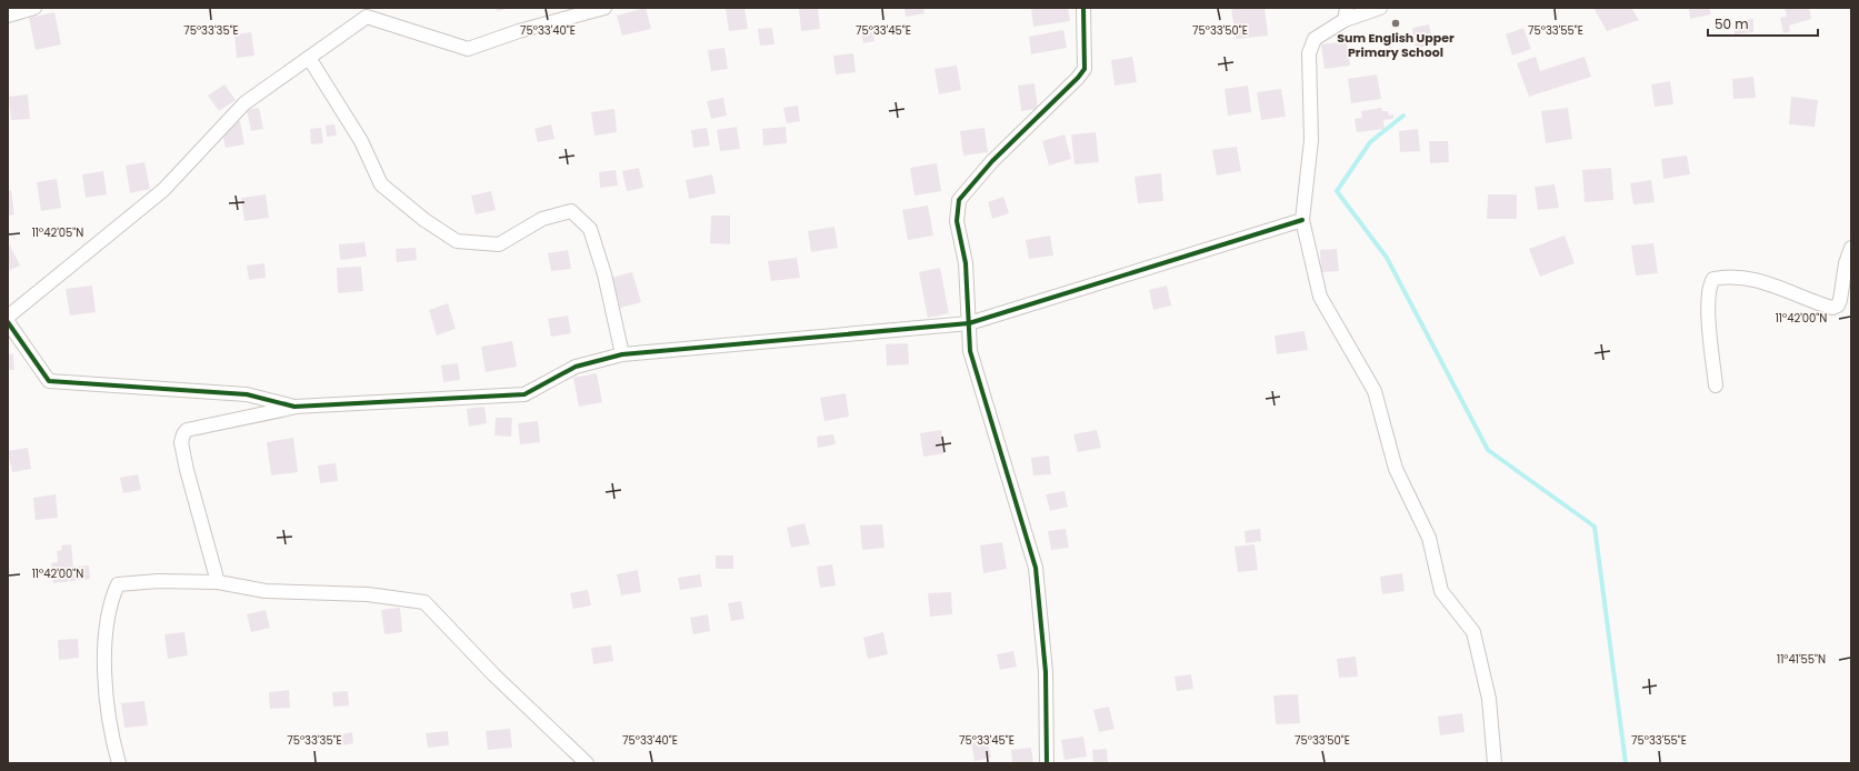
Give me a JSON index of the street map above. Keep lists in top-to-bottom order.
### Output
{
  "places": ["Sum English Upper Primary School"],
  "scale_bar": "50 m",
  "coordinates": [
    "75°33'35\"E",
    "75°33'40\"E",
    "75°33'45\"E",
    "75°33'50\"E",
    "75°33'55\"E",
    "11°42'05\"N",
    "11°42'00\"N",
    "11°41'55\"N"
  ]
}
